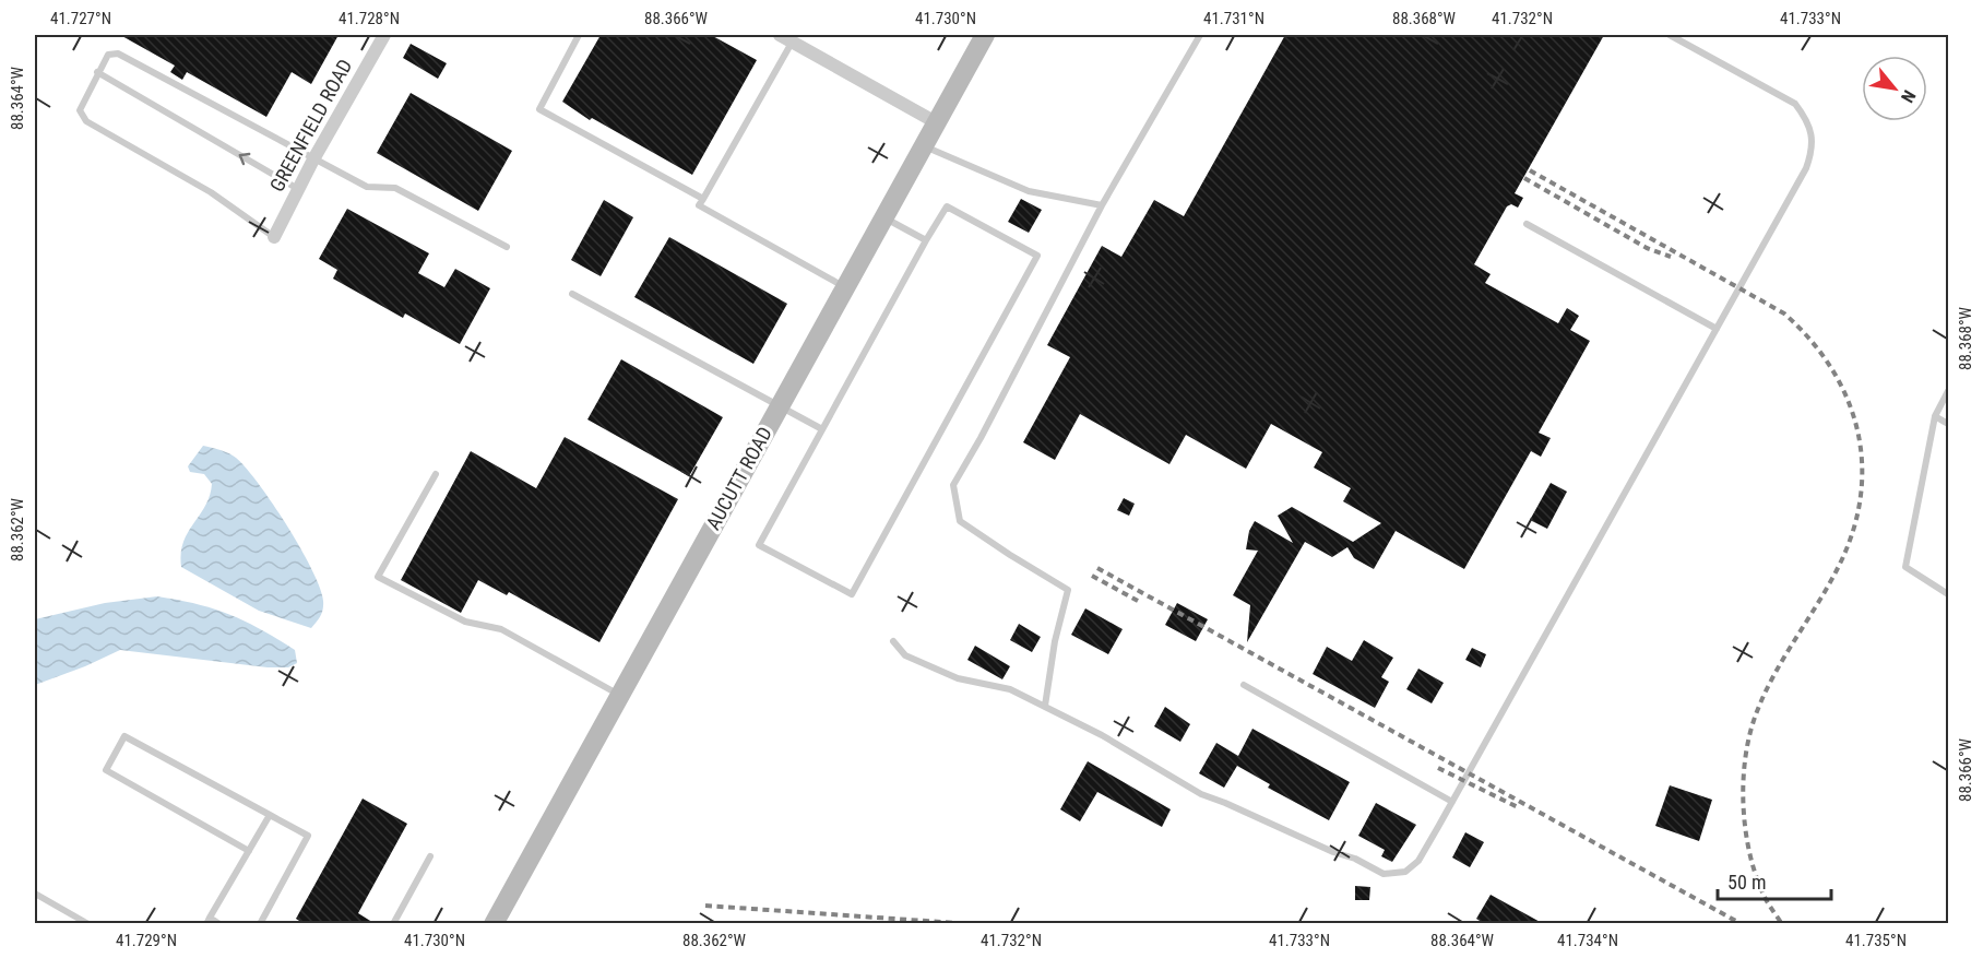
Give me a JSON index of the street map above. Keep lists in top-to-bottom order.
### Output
{
  "streets": {
    "street": ["GREENFIELD ROAD", "AUCUTT ROAD"]
  },
  "scale_bar": "50 m",
  "north": "bottom right",
  "coordinates": [
    "41.727°N",
    "41.728°N",
    "88.366°W",
    "41.730°N",
    "41.731°N",
    "88.368°W",
    "41.732°N",
    "41.733°N",
    "88.364°W",
    "88.362°W",
    "41.729°N",
    "41.734°N",
    "41.735°N"
  ]
}
